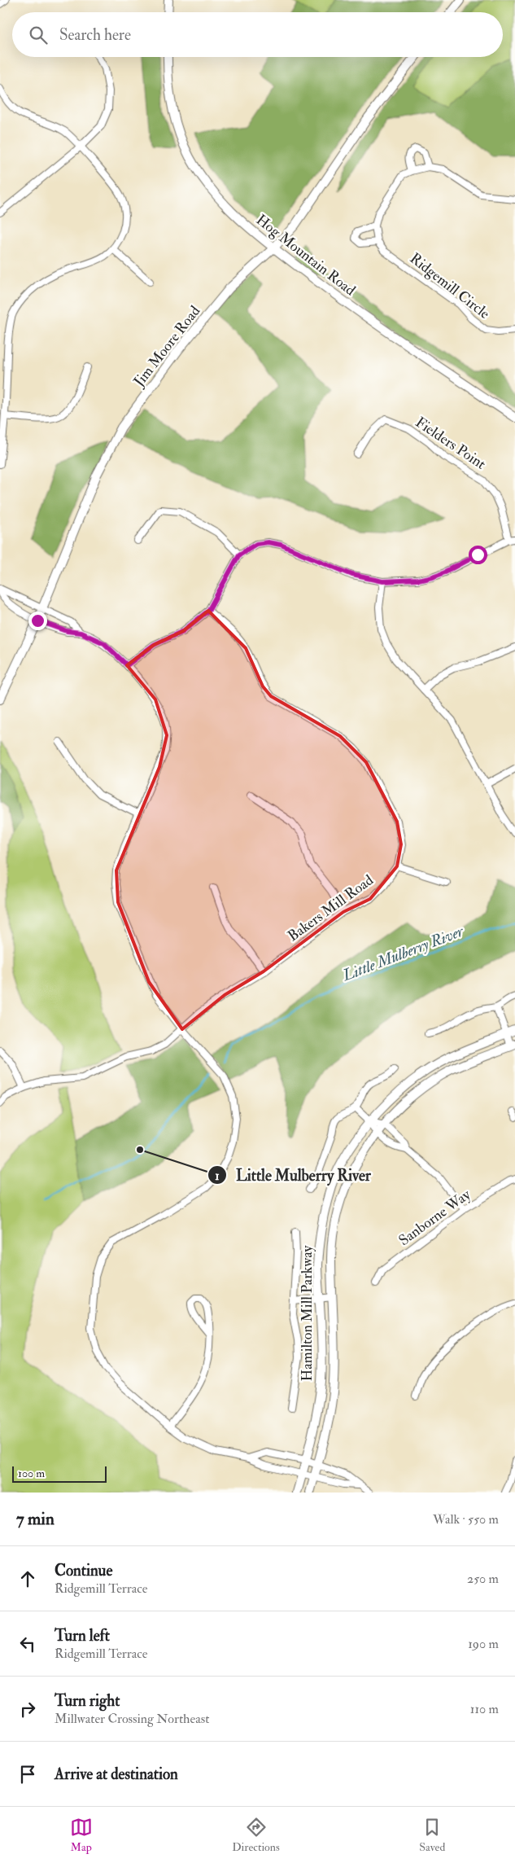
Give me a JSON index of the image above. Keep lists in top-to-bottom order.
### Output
{
  "streets": {
    "street": [
      "Hog Mountain Road",
      "Ridgemill Circle",
      "Jim Moore Road",
      "Fielders Point",
      "Bakers Mill Road",
      "Sanborne Way",
      "Hamilton Mill Parkway"
    ]
  },
  "crossings": [
    ["Hog Mountain Road", "Jim Moore Road"]
  ],
  "water": ["Little Mulberry River"],
  "places": ["Little Mulberry River"],
  "scale_bar": "100 m",
  "page": {
    "search": "Search here",
    "scale": "100 m",
    "heading": ["7 min", "Walk · 550 m"],
    "list": [
      ["Continue", "Ridgemill Terrace", "250 m"],
      ["Turn left", "Ridgemill Terrace", "190 m"],
      ["Turn right", "Millwater Crossing Northeast", "110 m"],
      "Arrive at destination"
    ],
    "nav": ["Map", "Directions", "Saved"]
  }
}
